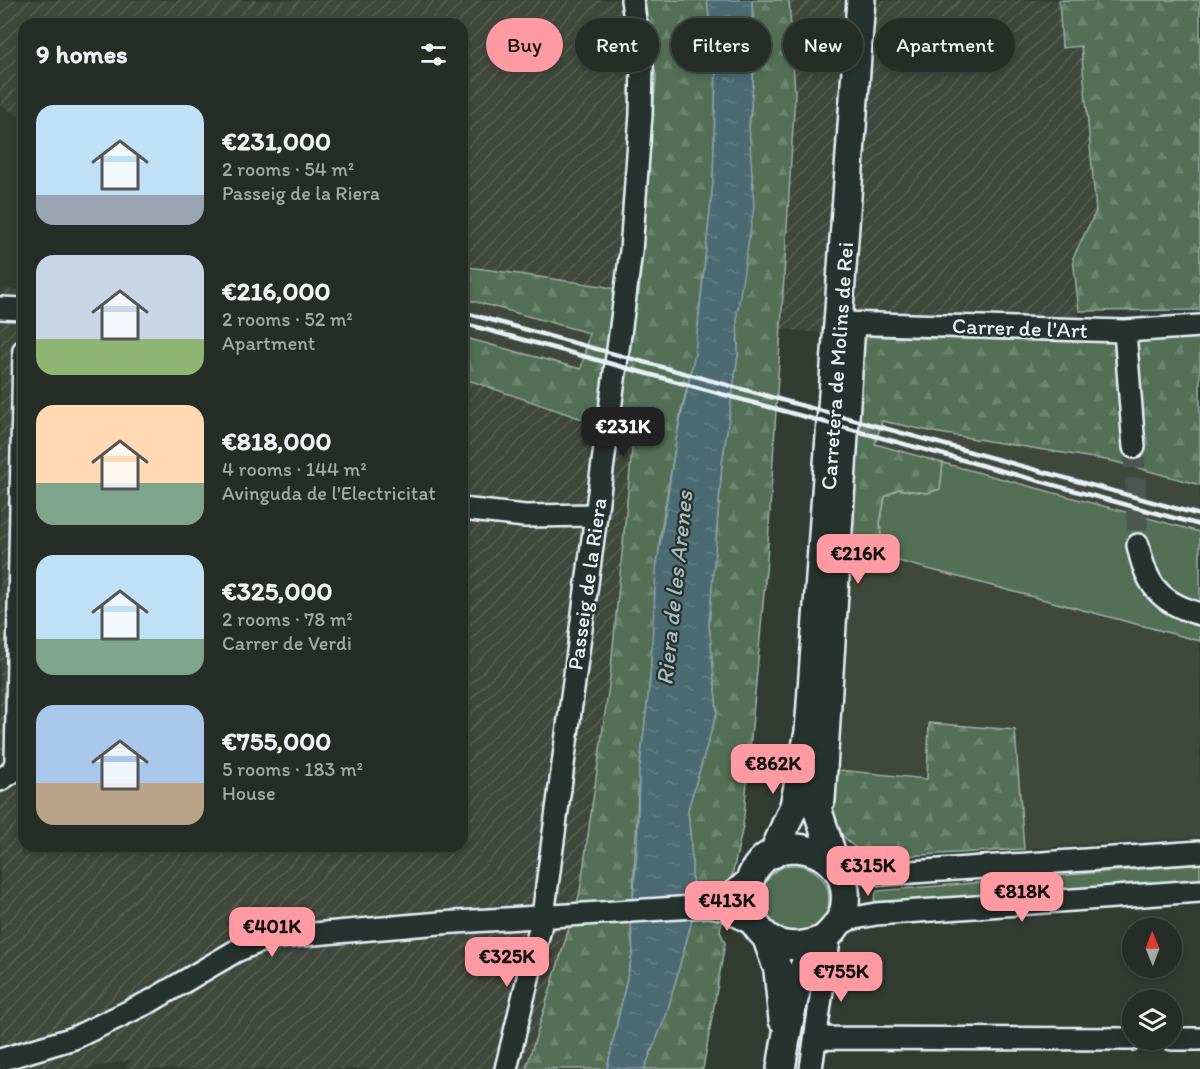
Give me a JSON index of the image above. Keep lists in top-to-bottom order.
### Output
{
  "streets": {
    "main road": ["Carretera de Molins de Rei"],
    "street": ["Carrer de l'Art", "Passeig de la Riera"]
  },
  "crossings": [
    ["Carrer de l'Art", "Carretera de Molins de Rei"]
  ],
  "water": ["Riera de les Arenes"],
  "north": "top",
  "page": {
    "chip": [
      "Buy",
      "Rent",
      "Filters",
      "New",
      "Apartment"
    ],
    "heading": "9 homes",
    "list": [
      {
        "name": "€231,000",
        "note": "2 rooms · 54 m² · Passeig de la Riera"
      },
      {
        "name": "€216,000",
        "note": "2 rooms · 52 m² · Apartment"
      },
      {
        "name": "€818,000",
        "note": "4 rooms · 144 m² · Avinguda de l'Electricitat"
      },
      {
        "name": "€325,000",
        "note": "2 rooms · 78 m² · Carrer de Verdi"
      },
      {
        "name": "€755,000",
        "note": "5 rooms · 183 m² · House"
      }
    ],
    "price": [
      "€231K",
      "€216K",
      "€862K",
      "€315K",
      "€818K",
      "€413K",
      "€401K",
      "€325K",
      "€755K"
    ]
  }
}
